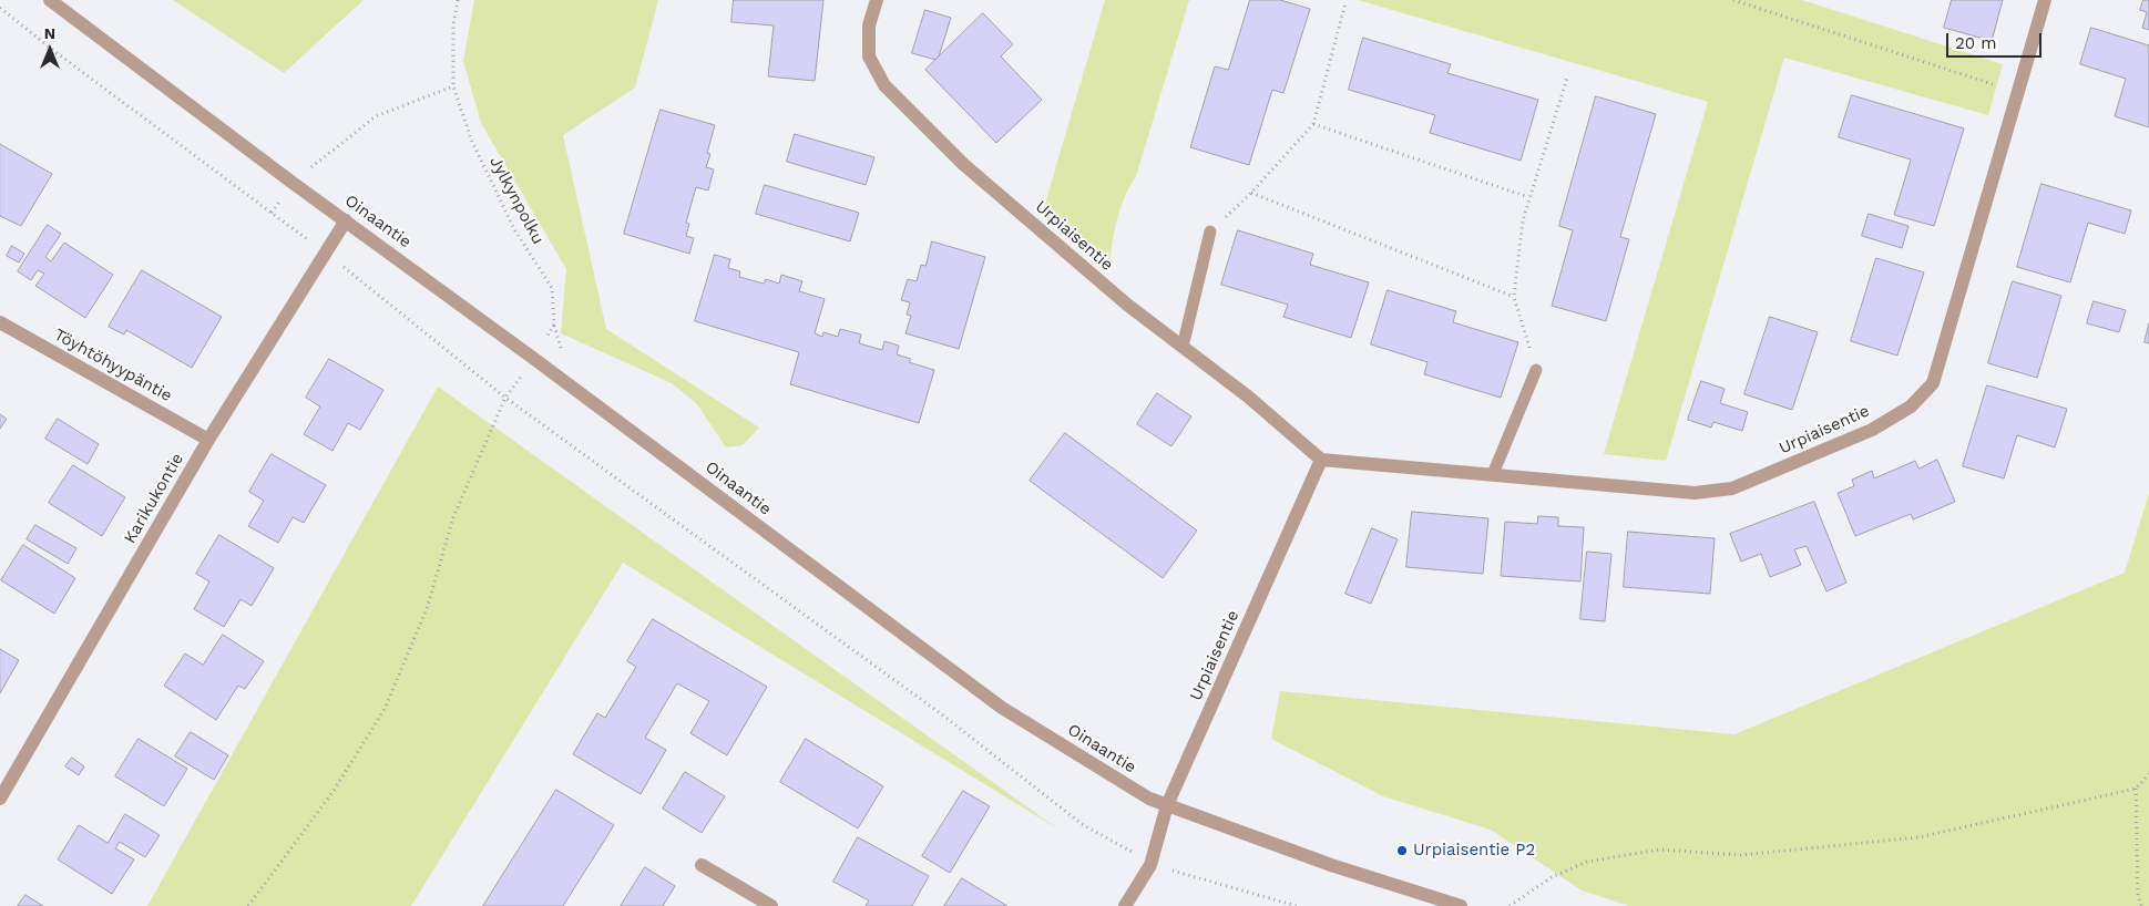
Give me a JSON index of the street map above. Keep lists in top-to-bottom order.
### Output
{
  "streets": {
    "street": [
      "Oinaantie",
      "Urpiaisentie",
      "Töyhtöhyypäntie",
      "Karikukontie"
    ],
    "path": ["Jylkynpolku"]
  },
  "crossings": [
    ["Jylkynpolku", "Oinaantie"],
    ["Oinaantie", "Urpiaisentie"],
    ["Oinaantie", "Karikukontie"],
    ["Töyhtöhyypäntie", "Karikukontie"]
  ],
  "places": ["Urpiaisentie P2"],
  "scale_bar": "20 m",
  "north": "top"
}
